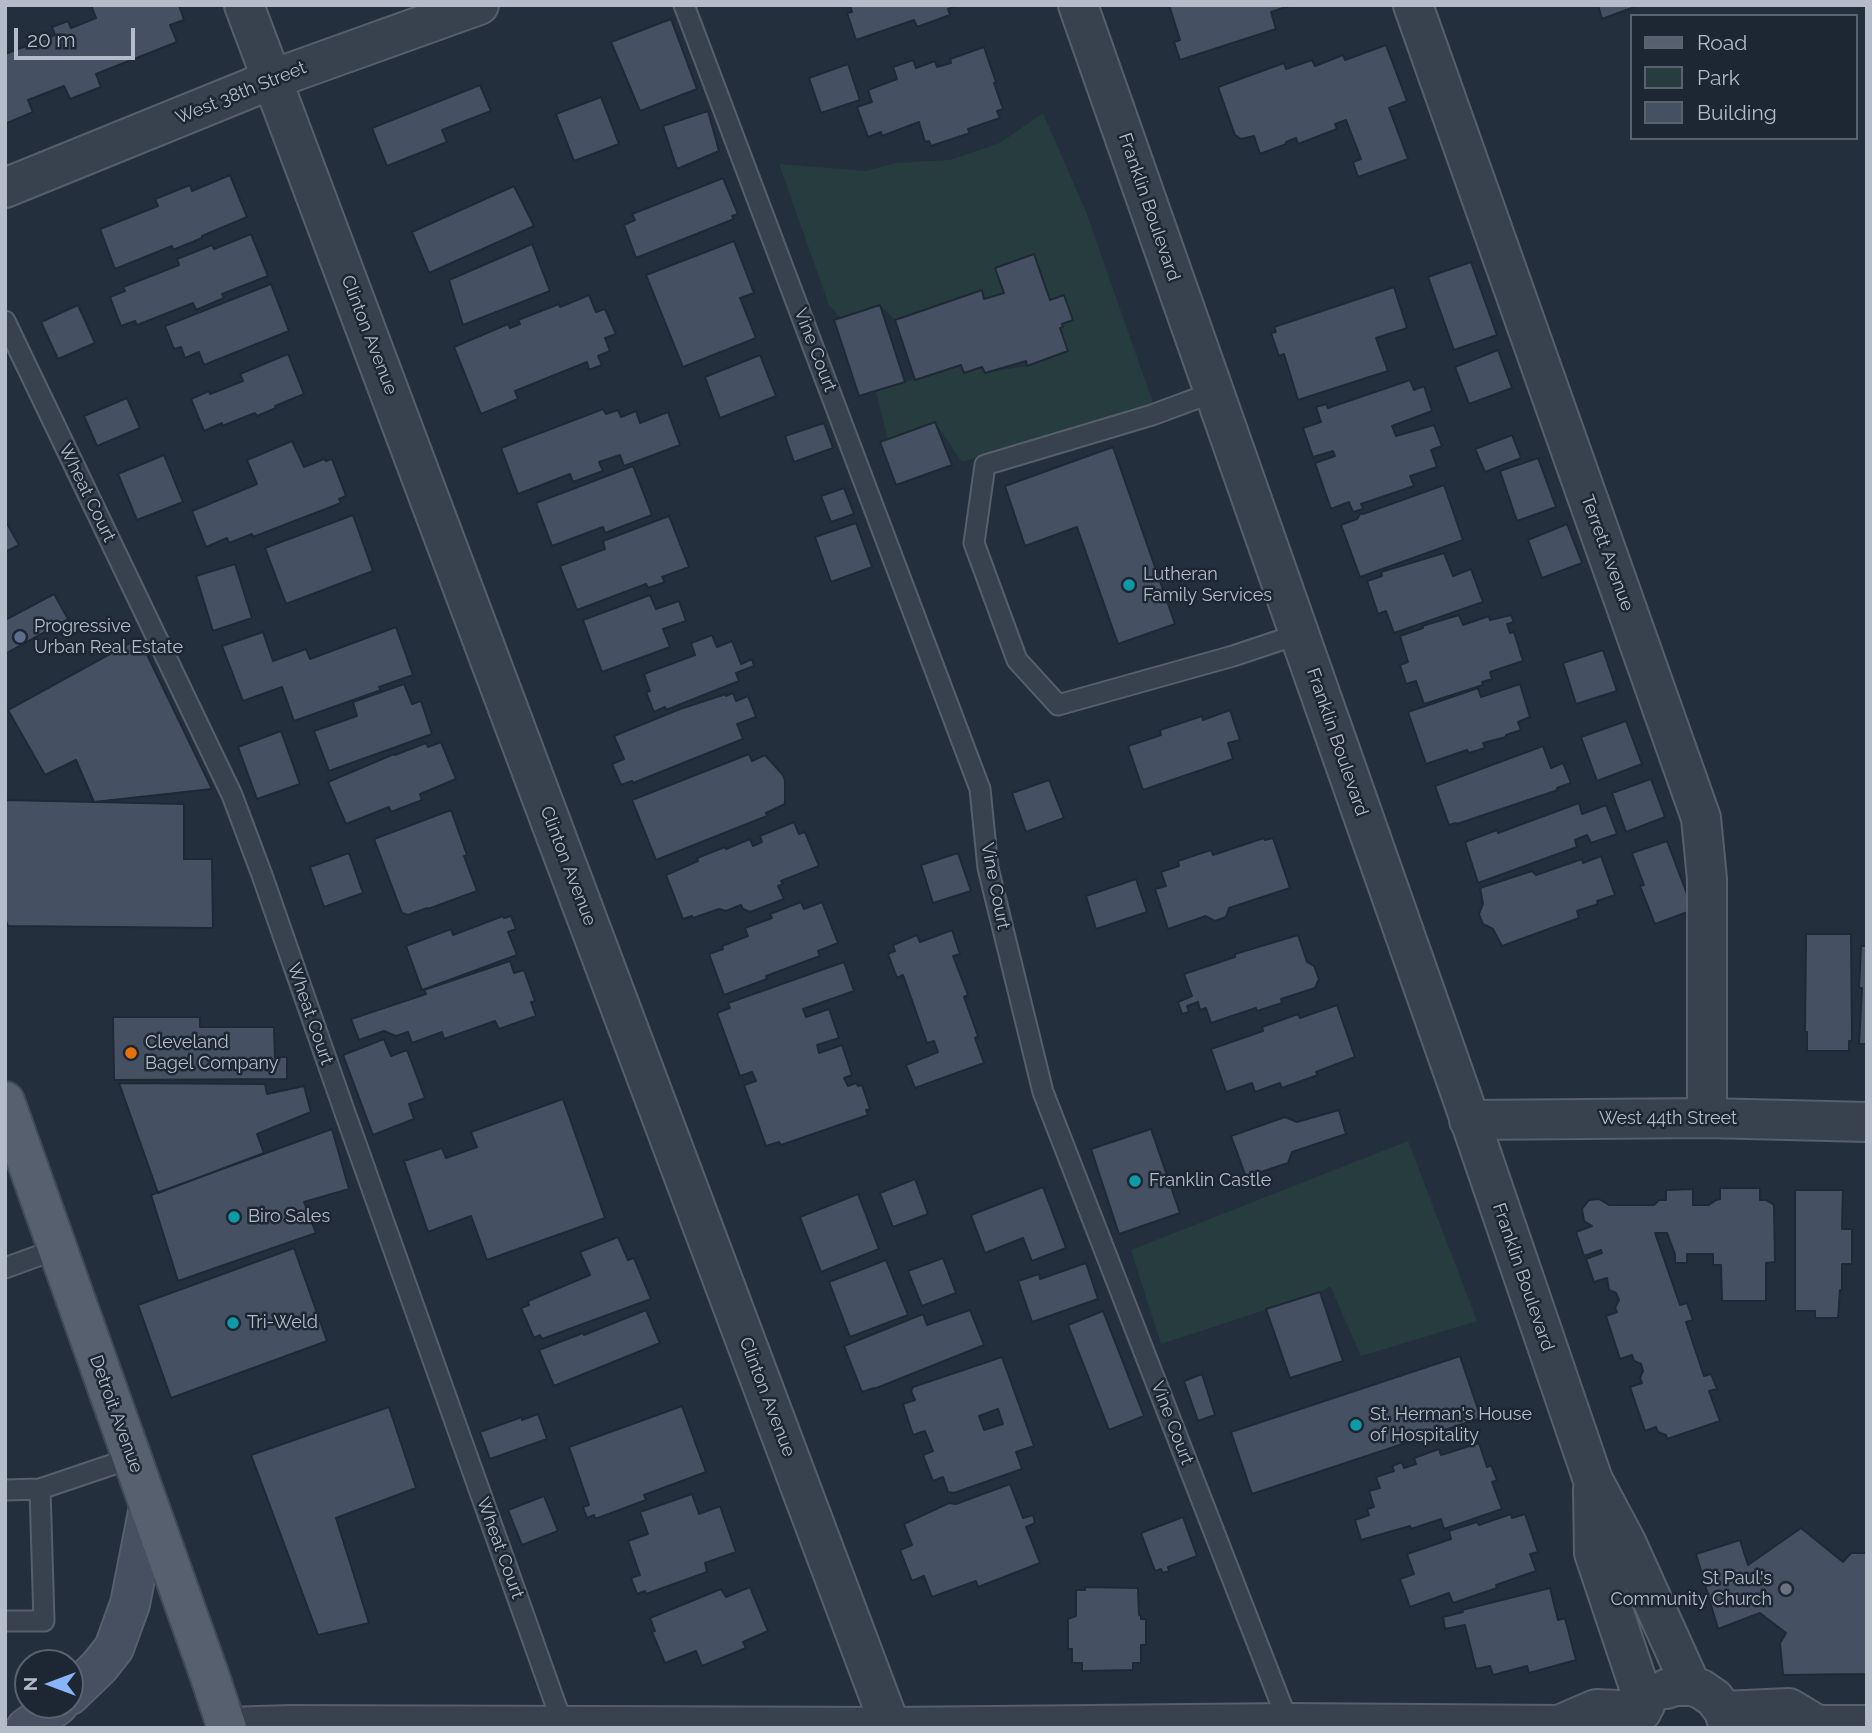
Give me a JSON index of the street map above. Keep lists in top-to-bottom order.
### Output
{
  "streets": {
    "main road": ["Detroit Avenue"],
    "street": [
      "West 38th Street",
      "Franklin Boulevard",
      "Clinton Avenue",
      "Terrett Avenue",
      "West 44th Street"
    ],
    "lane": ["Vine Court", "Wheat Court"]
  },
  "crossings": [
    ["West 38th Street", "Clinton Avenue"],
    ["Franklin Boulevard", "West 44th Street"],
    ["Terrett Avenue", "West 44th Street"]
  ],
  "places": [
    "Lutheran Family Services",
    "Progressive Urban Real Estate",
    "Cleveland Bagel Company",
    "Franklin Castle",
    "Biro Sales",
    "Tri-Weld",
    "St. Herman's House of Hospitality",
    "St Paul's Community Church"
  ],
  "legend": ["Road", "Park", "Building"],
  "scale_bar": "20 m",
  "north": "left"
}
